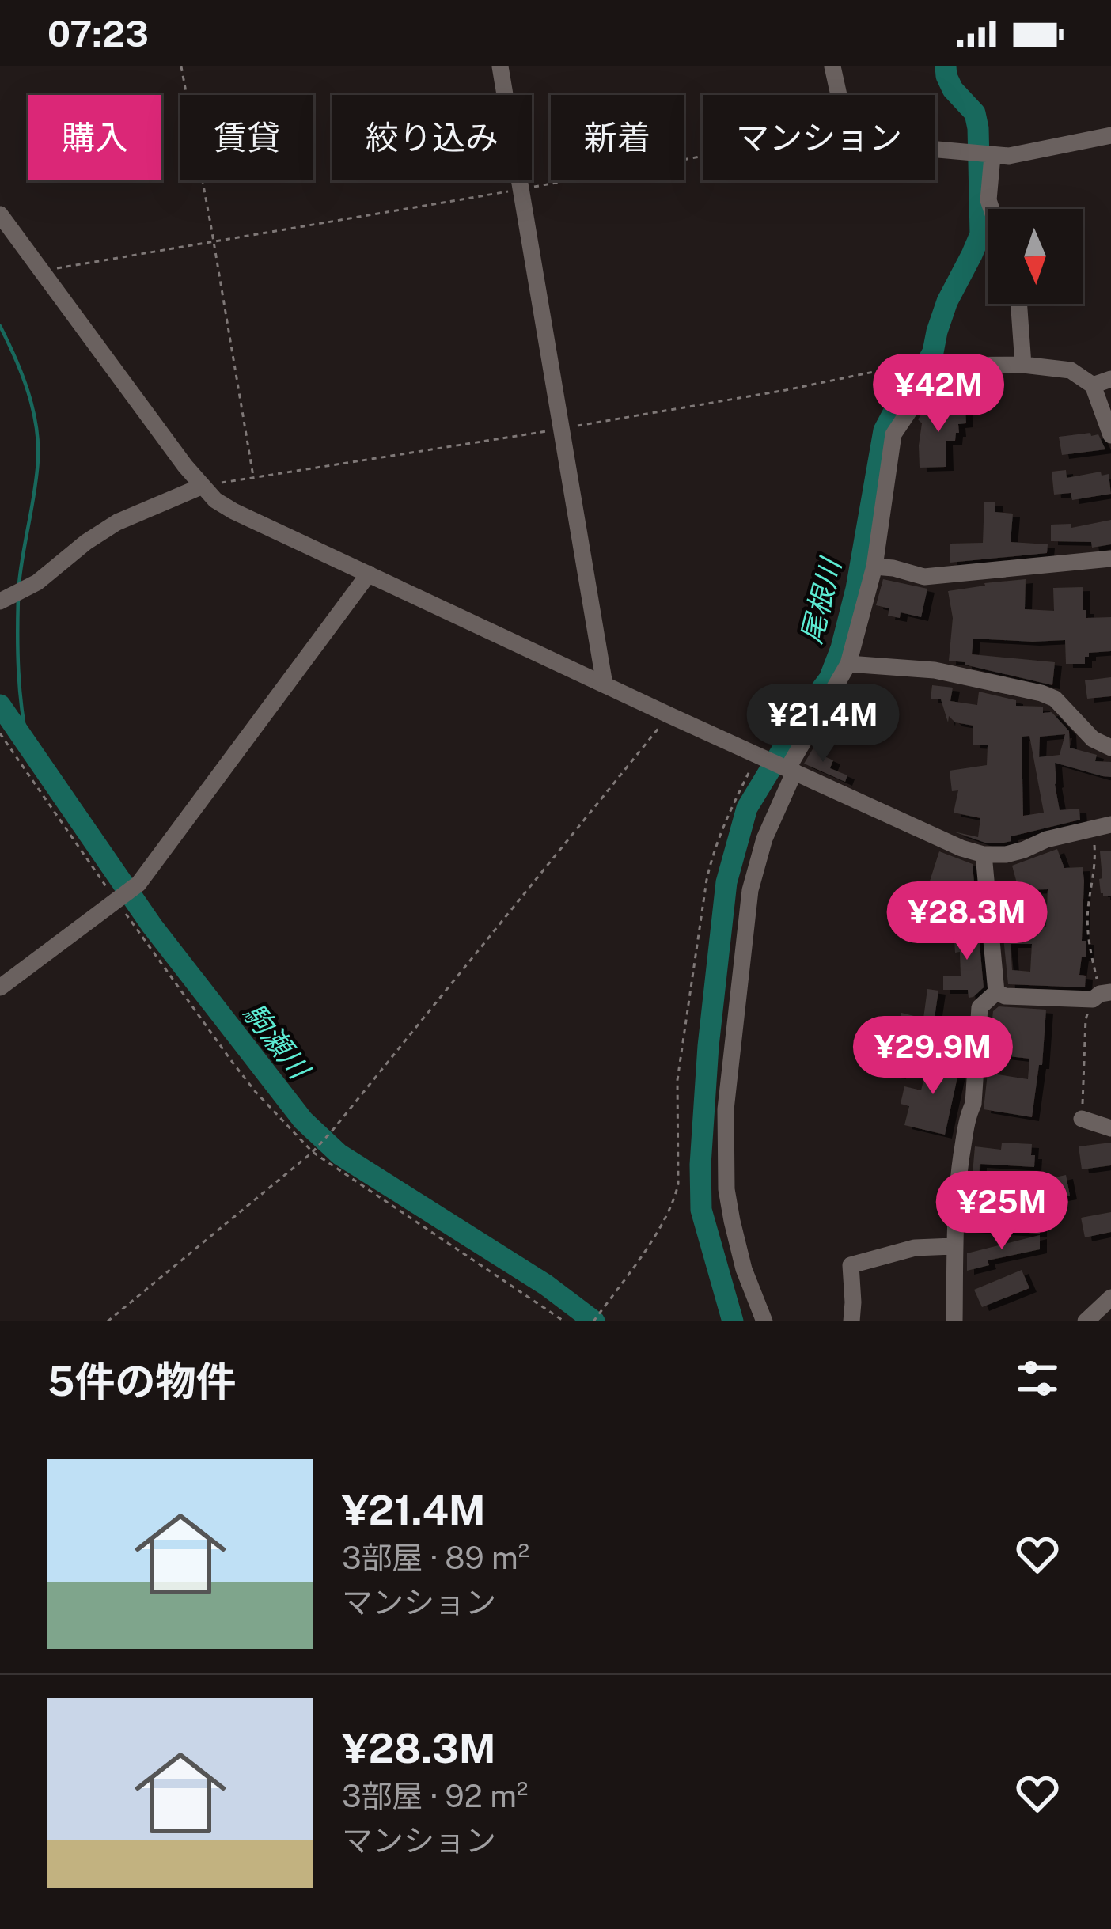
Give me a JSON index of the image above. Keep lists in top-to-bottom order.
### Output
{
  "water": ["尾根川", "駒瀬川"],
  "north": "bottom",
  "page": {
    "status": "07:23",
    "chip": [
      "購入",
      "賃貸",
      "絞り込み",
      "新着",
      "マンション"
    ],
    "price": [
      "¥42M",
      "¥21.4M",
      "¥28.3M",
      "¥29.9M",
      "¥25M"
    ],
    "heading": "5件の物件",
    "list": [
      {
        "name": "¥21.4M",
        "note": "3部屋 · 89 m² · マンション"
      },
      {
        "name": "¥28.3M",
        "note": "3部屋 · 92 m² · マンション"
      }
    ]
  }
}
